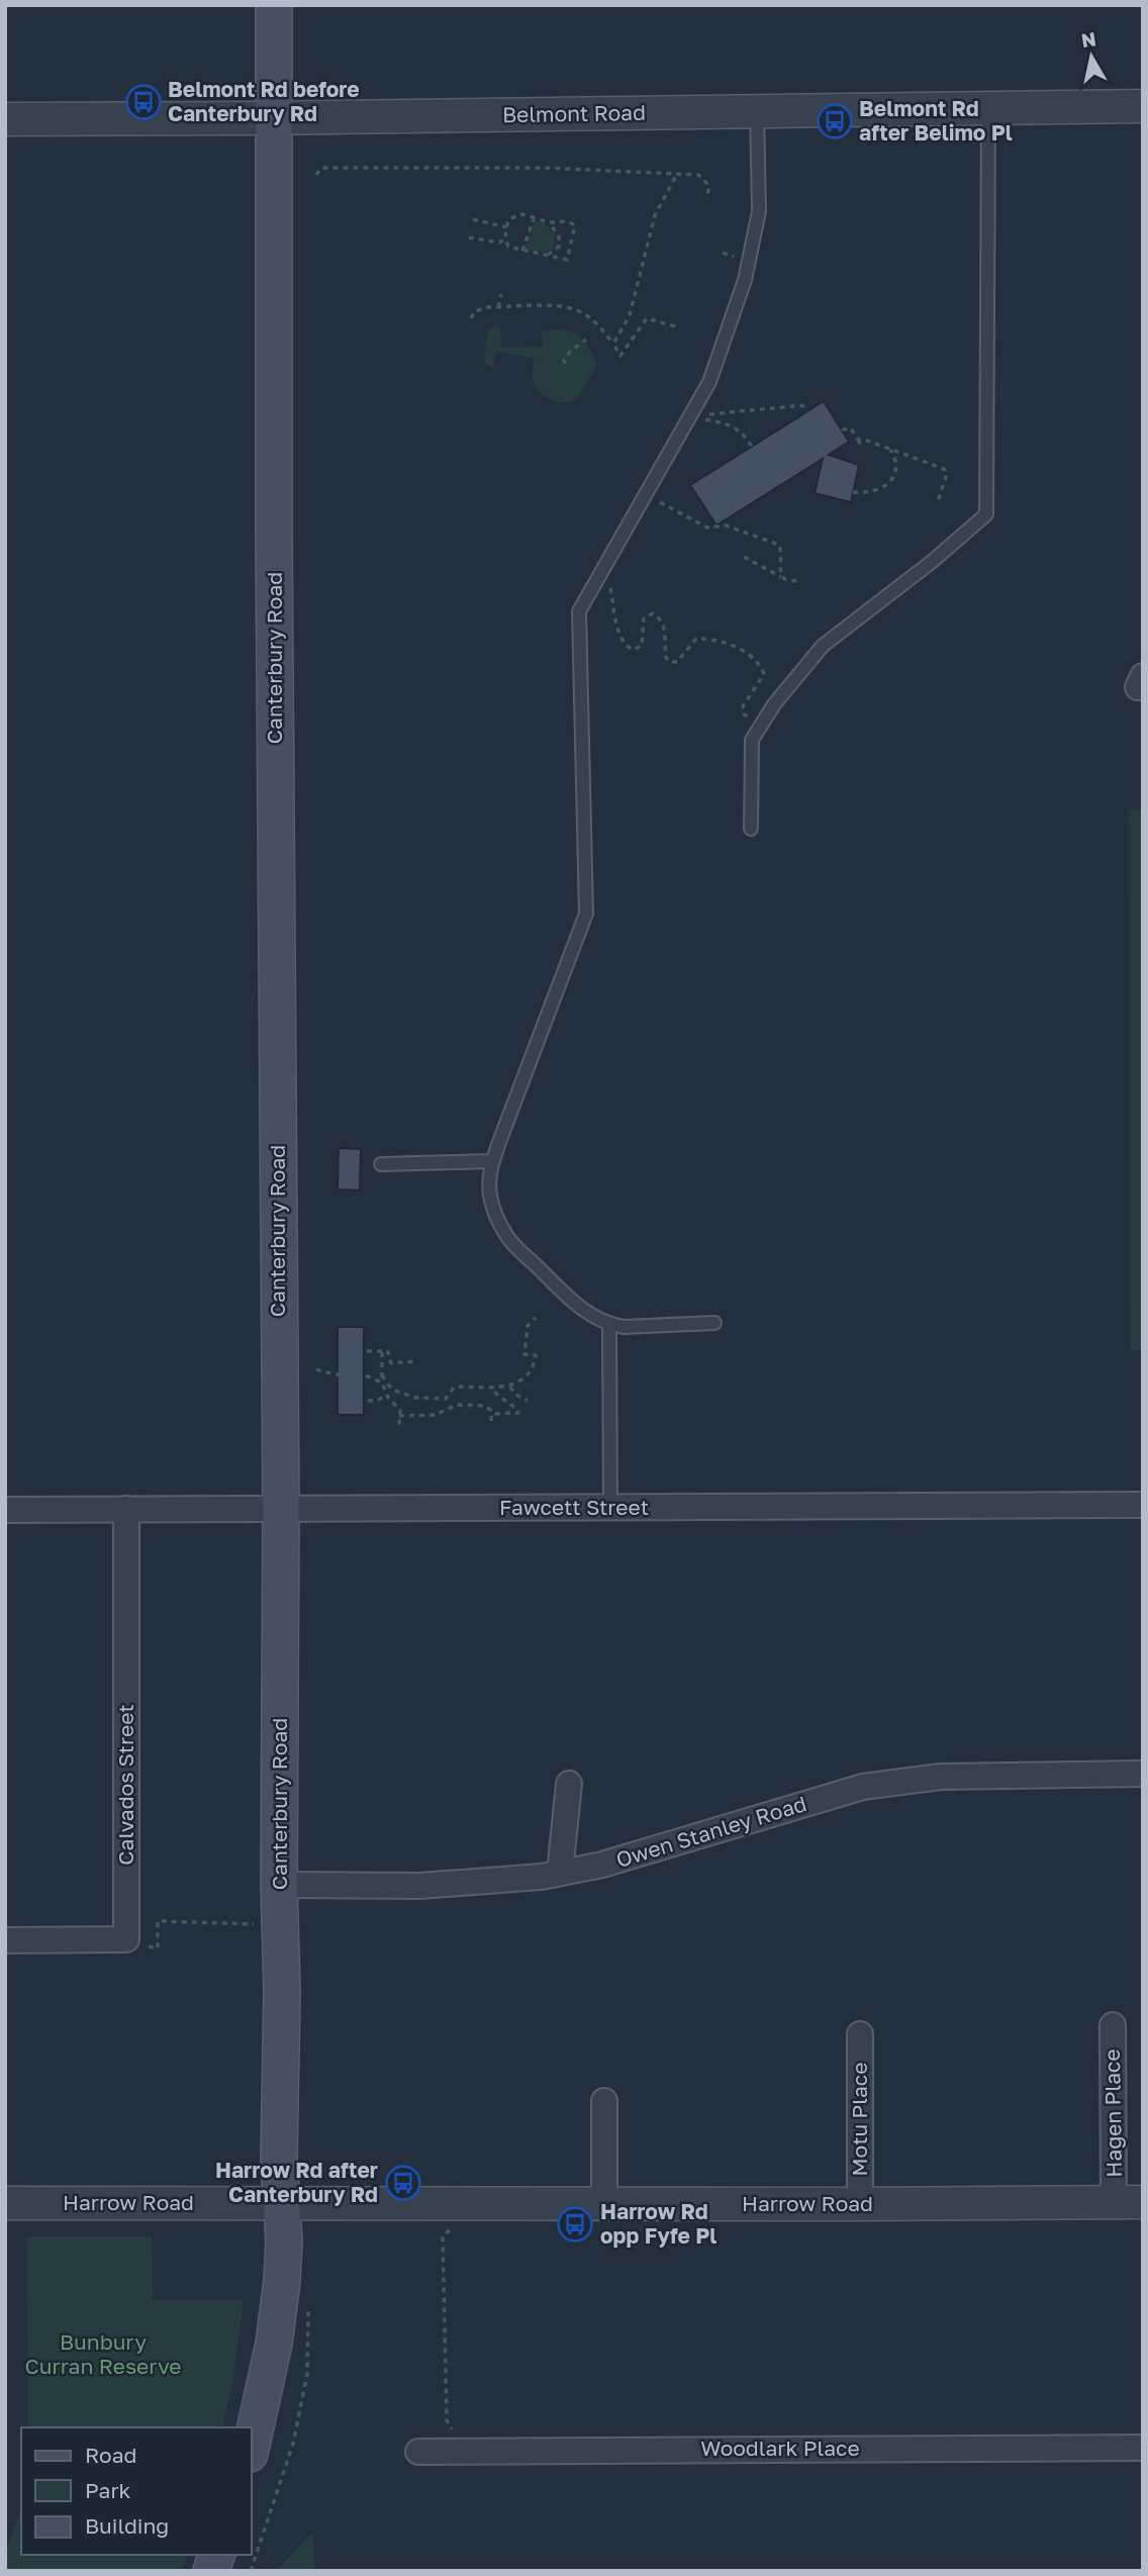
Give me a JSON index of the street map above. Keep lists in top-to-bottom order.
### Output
{
  "streets": {
    "main road": ["Canterbury Road"],
    "street": [
      "Belmont Road",
      "Fawcett Street",
      "Calvados Street",
      "Owen Stanley Road",
      "Hagen Place",
      "Motu Place",
      "Harrow Road",
      "Woodlark Place"
    ]
  },
  "crossings": [
    ["Belmont Road", "Canterbury Road"],
    ["Canterbury Road", "Fawcett Street"],
    ["Canterbury Road", "Owen Stanley Road"],
    ["Canterbury Road", "Harrow Road"],
    ["Fawcett Street", "Calvados Street"],
    ["Hagen Place", "Harrow Road"],
    ["Motu Place", "Harrow Road"]
  ],
  "parks": ["Bunbury Curran Reserve"],
  "places": {
    "bus stop": [
      "Belmont Rd before Canterbury Rd",
      "Belmont Rd after Belimo Pl",
      "Harrow Rd after Canterbury Rd",
      "Harrow Rd opp Fyfe Pl"
    ]
  },
  "legend": ["Road", "Park", "Building"],
  "north": "top"
}
